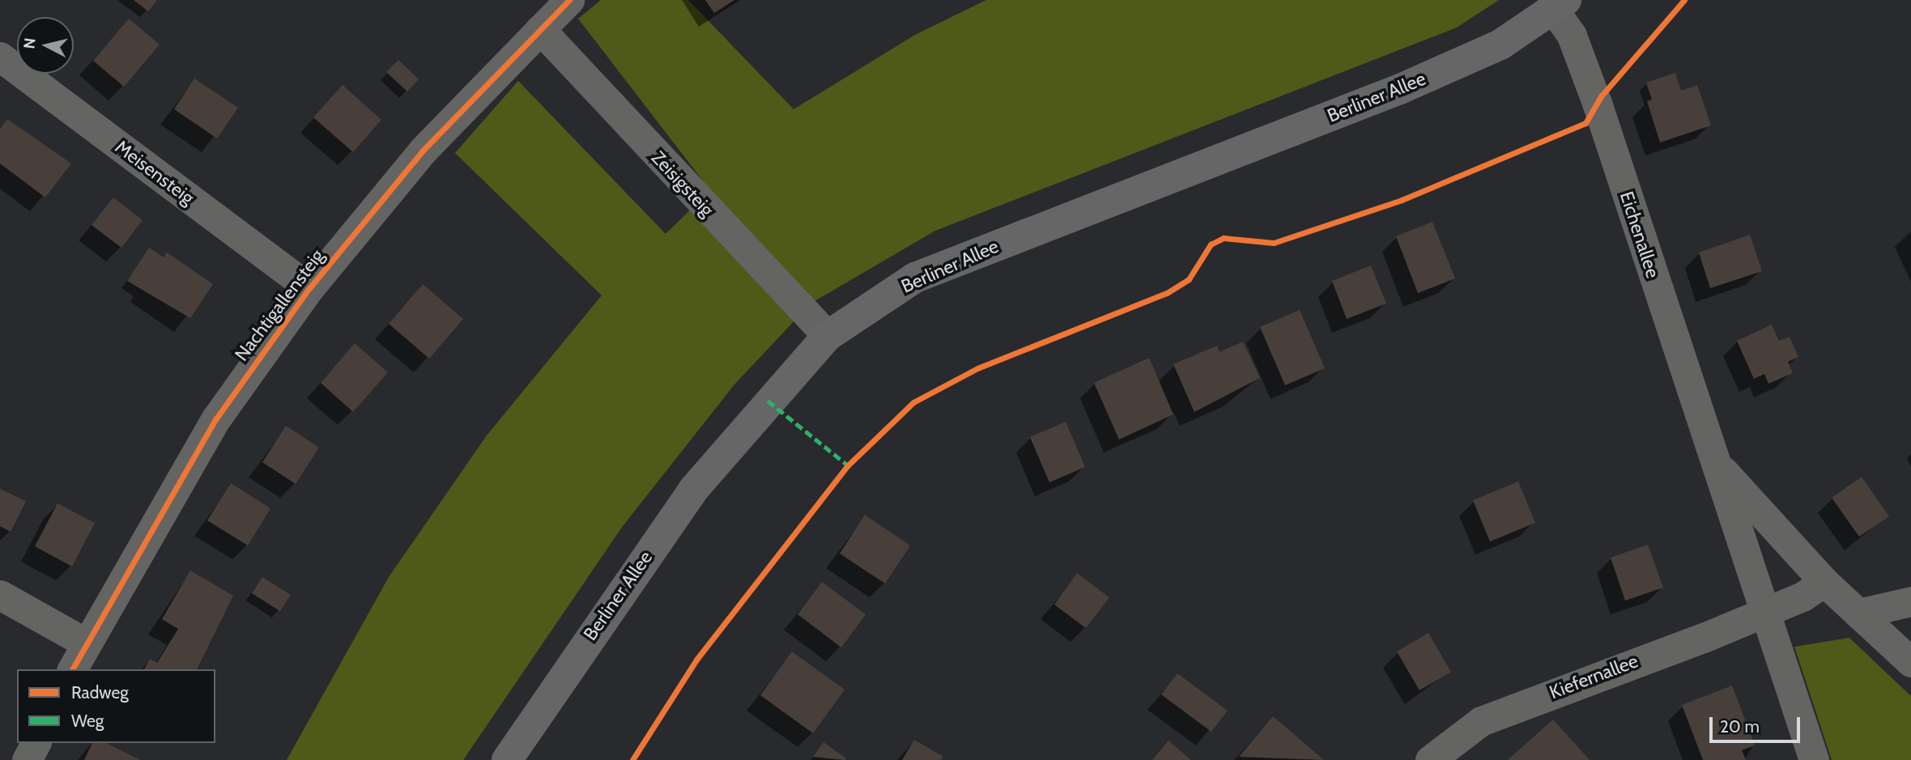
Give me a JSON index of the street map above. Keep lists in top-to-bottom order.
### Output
{
  "streets": {
    "main road": ["Berliner Allee"],
    "street": [
      "Meisensteig",
      "Zeisigsteig",
      "Eichenallee",
      "Nachtigallensteig",
      "Kiefernallee"
    ]
  },
  "crossings": [
    ["Berliner Allee", "Zeisigsteig"],
    ["Berliner Allee", "Eichenallee"],
    ["Meisensteig", "Nachtigallensteig"],
    ["Zeisigsteig", "Nachtigallensteig"],
    ["Eichenallee", "Kiefernallee"]
  ],
  "legend": ["Radweg", "Weg"],
  "scale_bar": "20 m",
  "north": "left"
}
